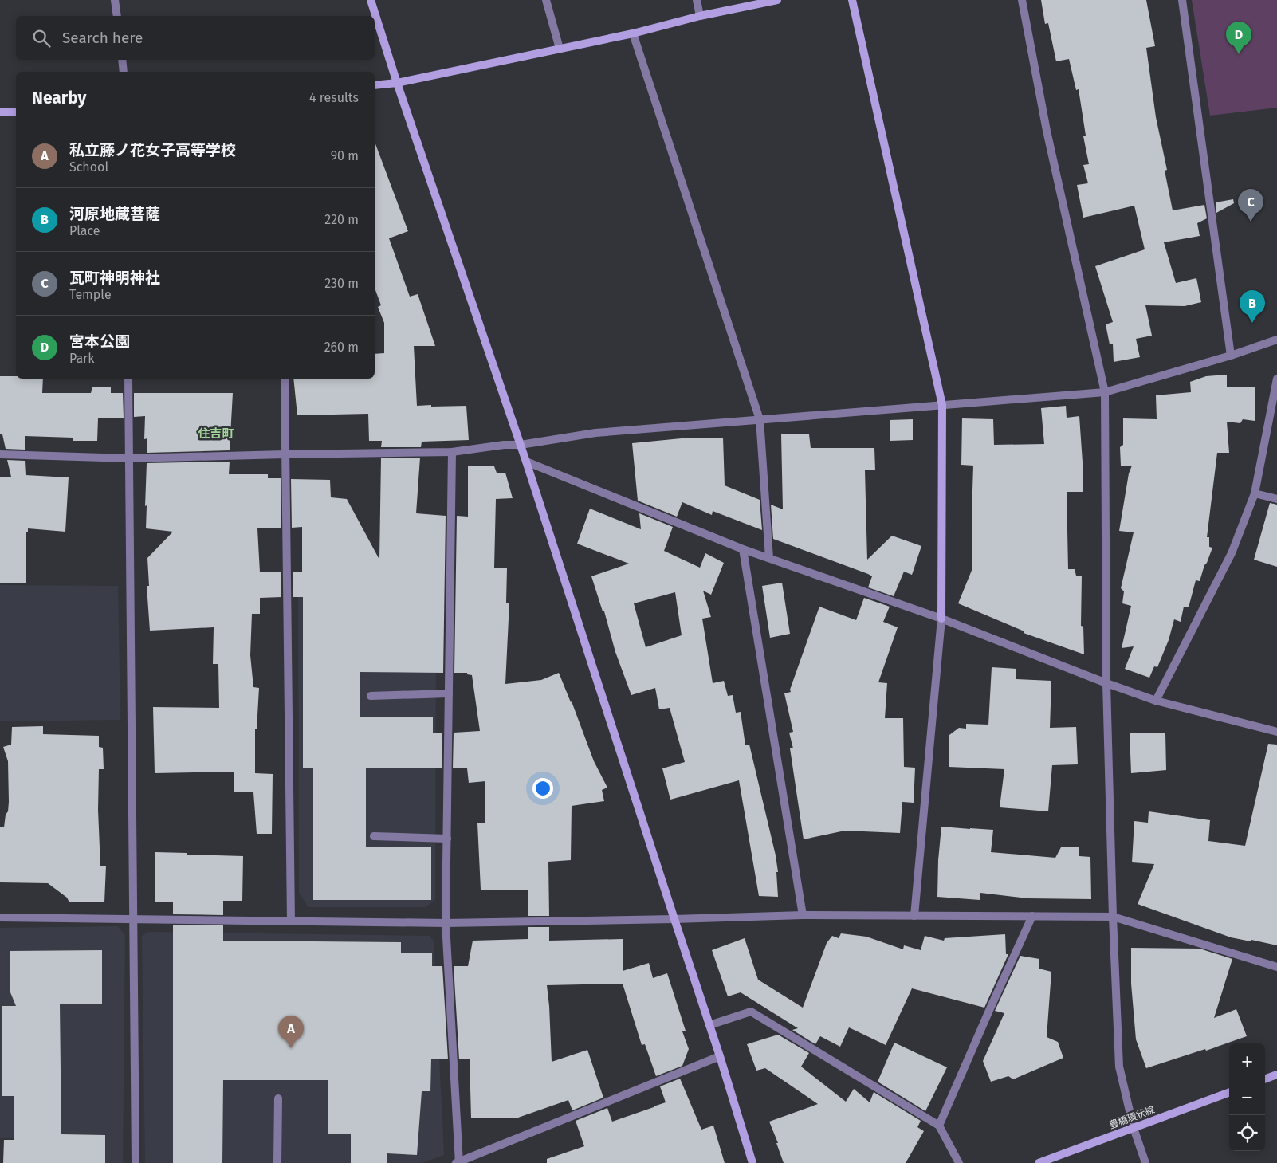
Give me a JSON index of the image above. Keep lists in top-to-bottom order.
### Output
{
  "streets": {
    "street": ["豊橋環状線"]
  },
  "districts": ["住吉町"],
  "page": {
    "search": "Search here",
    "pins": [
      "D",
      "C",
      "B",
      "A"
    ],
    "heading": ["Nearby", "4 results"],
    "list": [
      {
        "mark": "A",
        "name": "私立藤ノ花女子高等学校",
        "note": "School",
        "value": "90 m"
      },
      {
        "mark": "B",
        "name": "河原地蔵菩薩",
        "note": "Place",
        "value": "220 m"
      },
      {
        "mark": "C",
        "name": "瓦町神明神社",
        "note": "Temple",
        "value": "230 m"
      },
      {
        "mark": "D",
        "name": "宮本公園",
        "note": "Park",
        "value": "260 m"
      }
    ],
    "map_buttons": ["+", "−"]
  }
}
